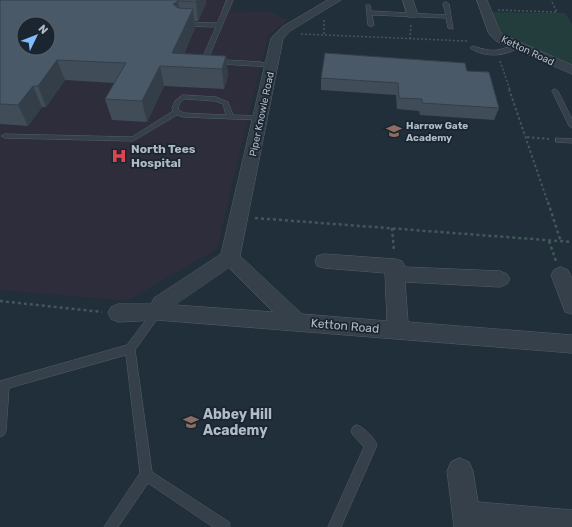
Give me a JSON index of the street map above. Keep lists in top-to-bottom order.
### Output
{
  "streets": {
    "street": ["Ketton Road", "Piper Knowle Road"]
  },
  "places": {
    "school or university": ["Harrow Gate Academy", "Abbey Hill Academy"],
    "hospital": ["North Tees Hospital"]
  },
  "north": "top right"
}
